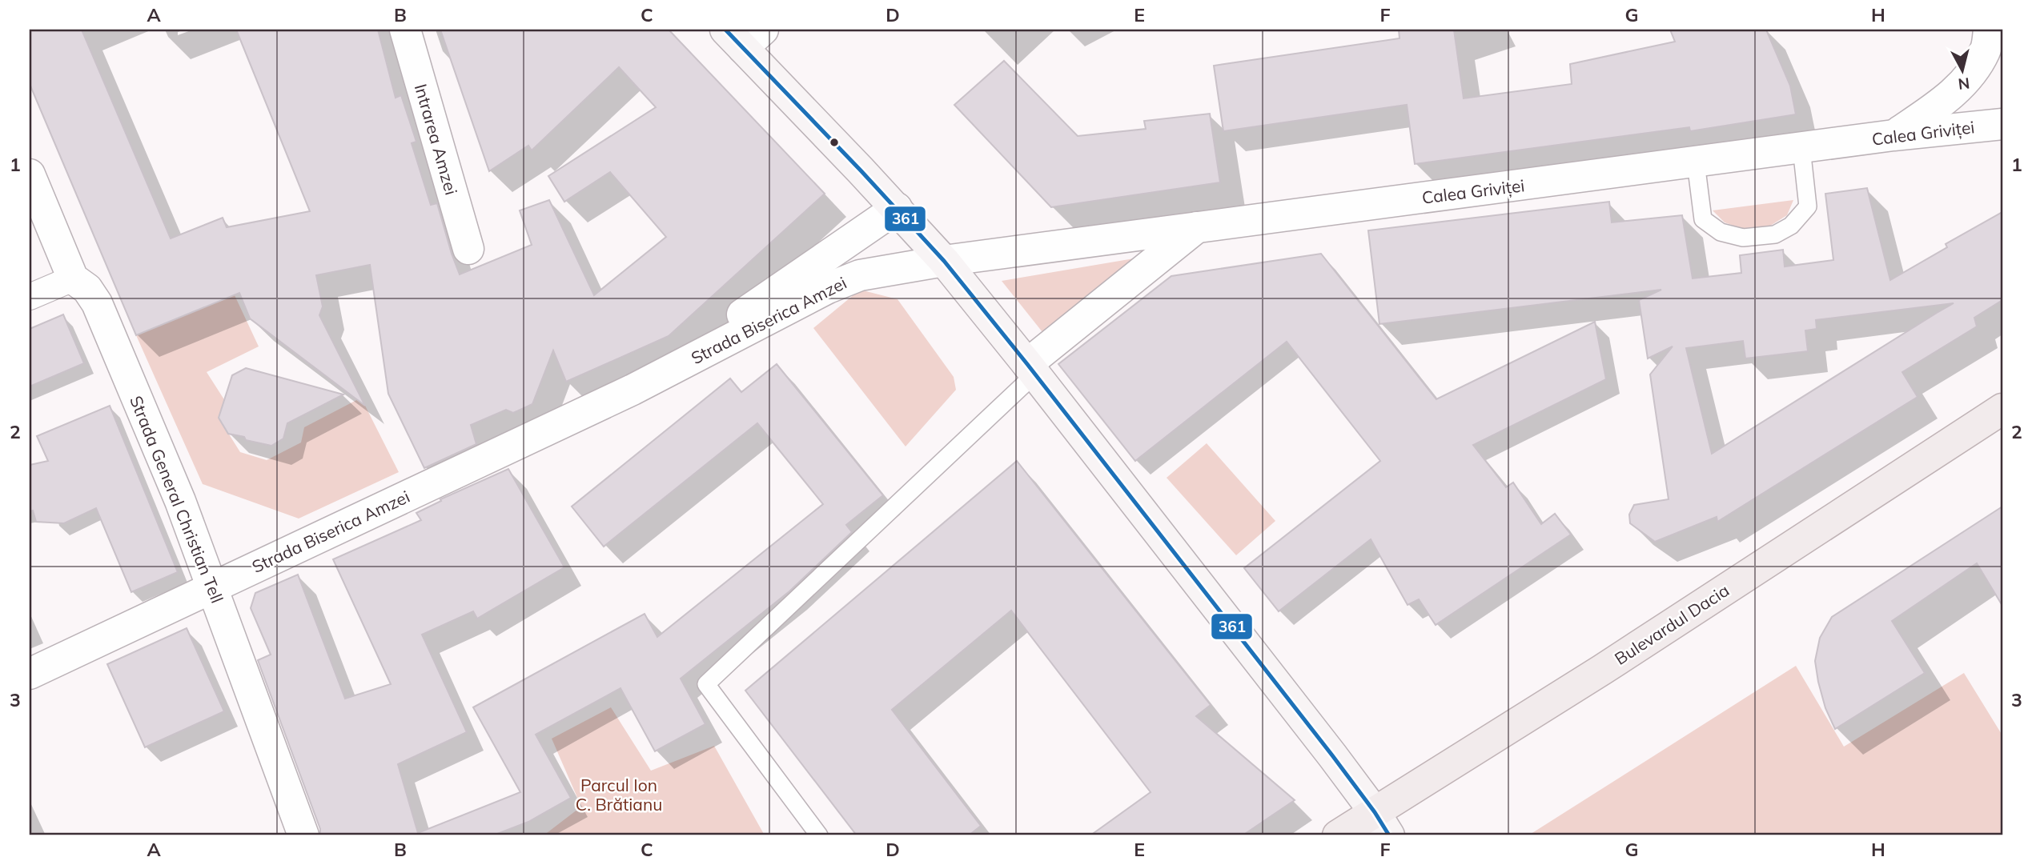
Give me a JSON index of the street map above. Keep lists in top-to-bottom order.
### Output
{
  "streets": {
    "main road": ["Bulevardul Dacia"],
    "street": [
      "Calea Griviței",
      "Intrarea Amzei",
      "Strada Biserica Amzei",
      "Strada General Christian Tell"
    ]
  },
  "crossings": [
    ["Calea Griviței", "Strada Biserica Amzei"],
    ["Strada Biserica Amzei", "Strada General Christian Tell"]
  ],
  "parks": ["Parcul Ion C. Brătianu"],
  "lines": ["transit line 361"],
  "north": "bottom",
  "grid": {
    "columns": [
      "A",
      "B",
      "C",
      "D",
      "E",
      "F",
      "G",
      "H"
    ],
    "rows": ["1", "2", "3"]
  }
}
